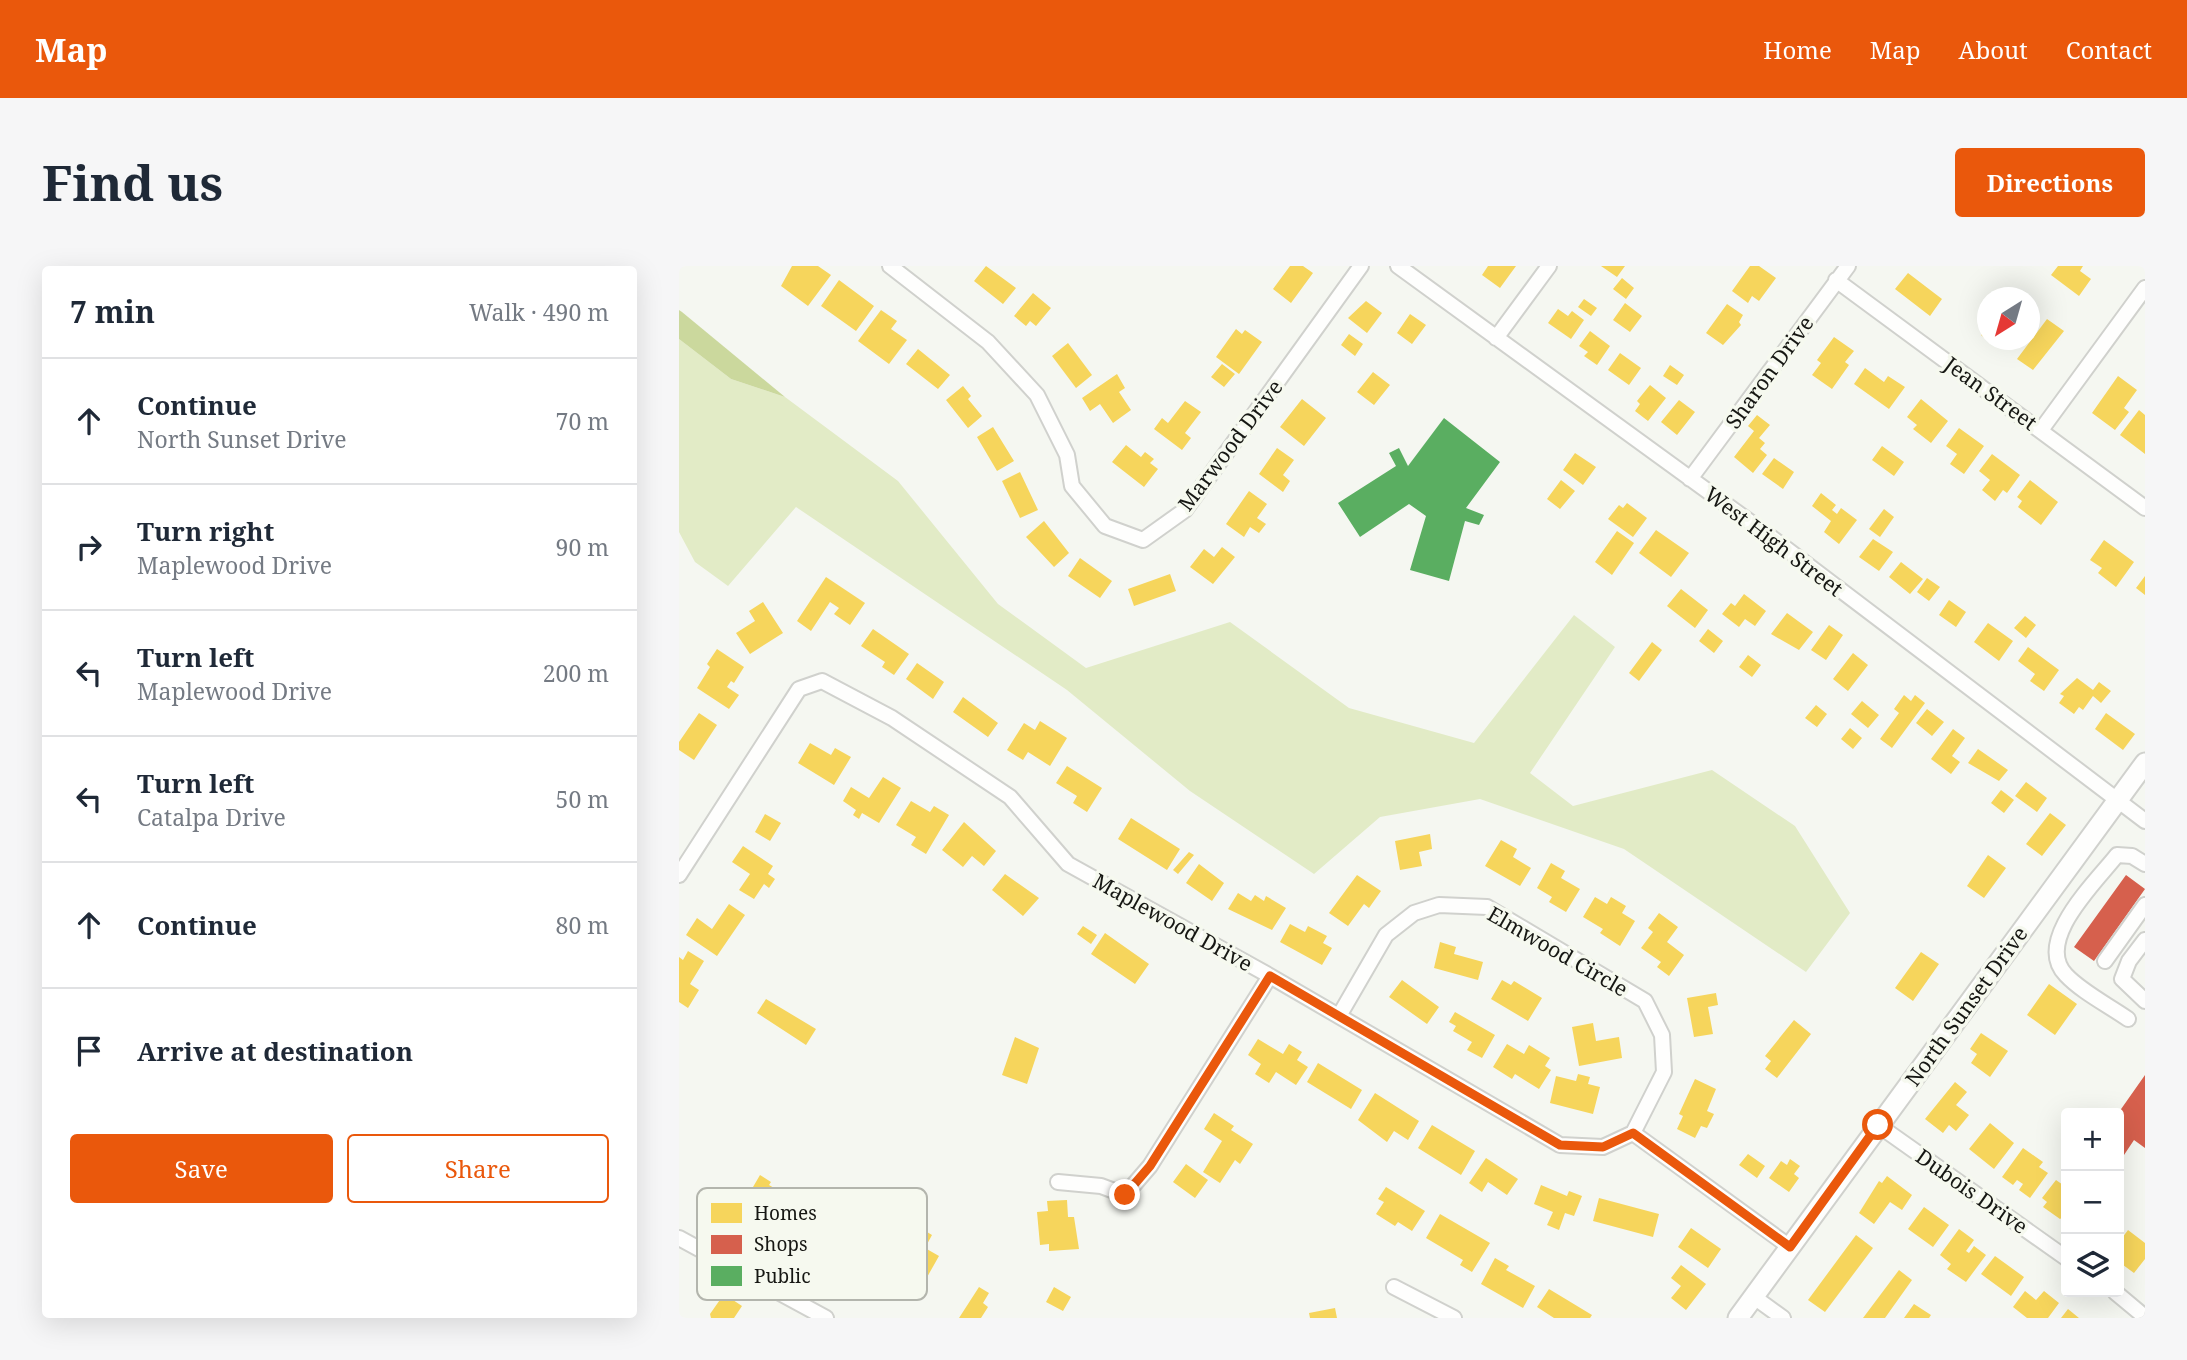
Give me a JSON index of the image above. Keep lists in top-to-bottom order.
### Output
{
  "streets": {
    "main road": ["North Sunset Drive"],
    "street": [
      "Sharon Drive",
      "Jean Street",
      "Marwood Drive",
      "West High Street",
      "Maplewood Drive",
      "Elmwood Circle",
      "Dubois Drive"
    ]
  },
  "crossings": [
    ["Sharon Drive", "Jean Street"],
    ["Sharon Drive", "West High Street"],
    ["West High Street", "North Sunset Drive"],
    ["Maplewood Drive", "Elmwood Circle"],
    ["North Sunset Drive", "Dubois Drive"]
  ],
  "legend": ["Homes", "Shops", "Public"],
  "north": "bottom left",
  "page": {
    "header": "Map",
    "nav": [
      "Home",
      "Map",
      "About",
      "Contact"
    ],
    "buttons": [
      "Directions",
      ["Save", "Share"]
    ],
    "title": "Find us",
    "heading": ["7 min", "Walk · 490 m"],
    "list": [
      ["Continue", "North Sunset Drive", "70 m"],
      ["Turn right", "Maplewood Drive", "90 m"],
      ["Turn left", "Maplewood Drive", "200 m"],
      ["Turn left", "Catalpa Drive", "50 m"],
      ["Continue", "80 m"],
      "Arrive at destination"
    ],
    "map_buttons": ["+", "−"]
  }
}
